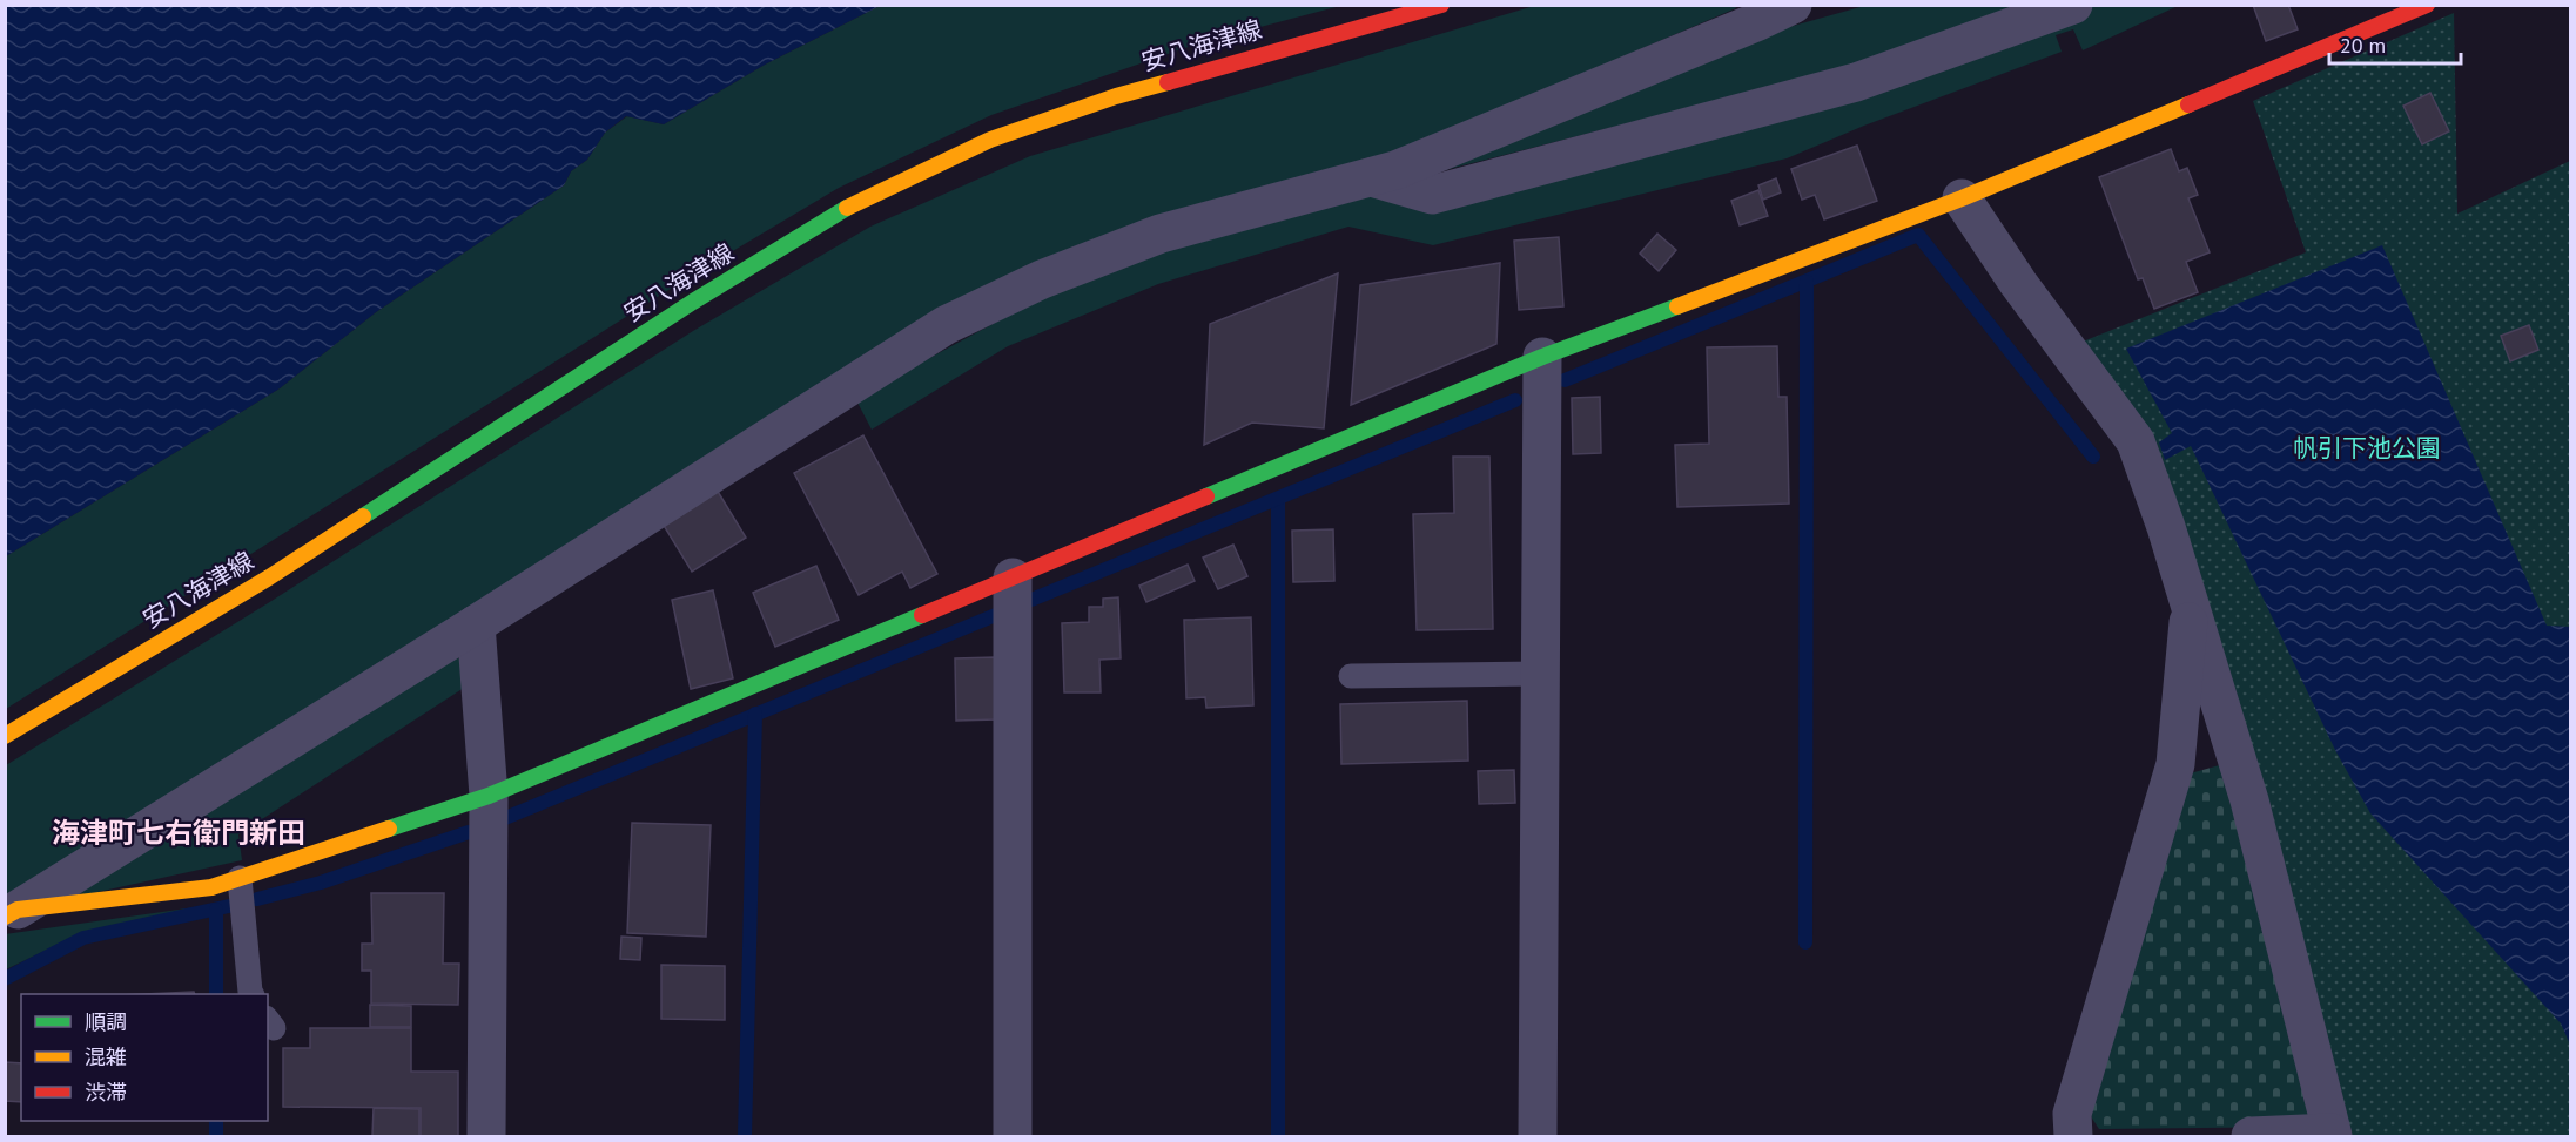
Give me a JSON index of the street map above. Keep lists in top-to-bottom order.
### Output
{
  "streets": {
    "street": ["安八海津線"]
  },
  "districts": ["海津町七右衛門新田"],
  "parks": ["帆引下池公園"],
  "legend": ["順調", "混雑", "渋滞"],
  "scale_bar": "20 m"
}
